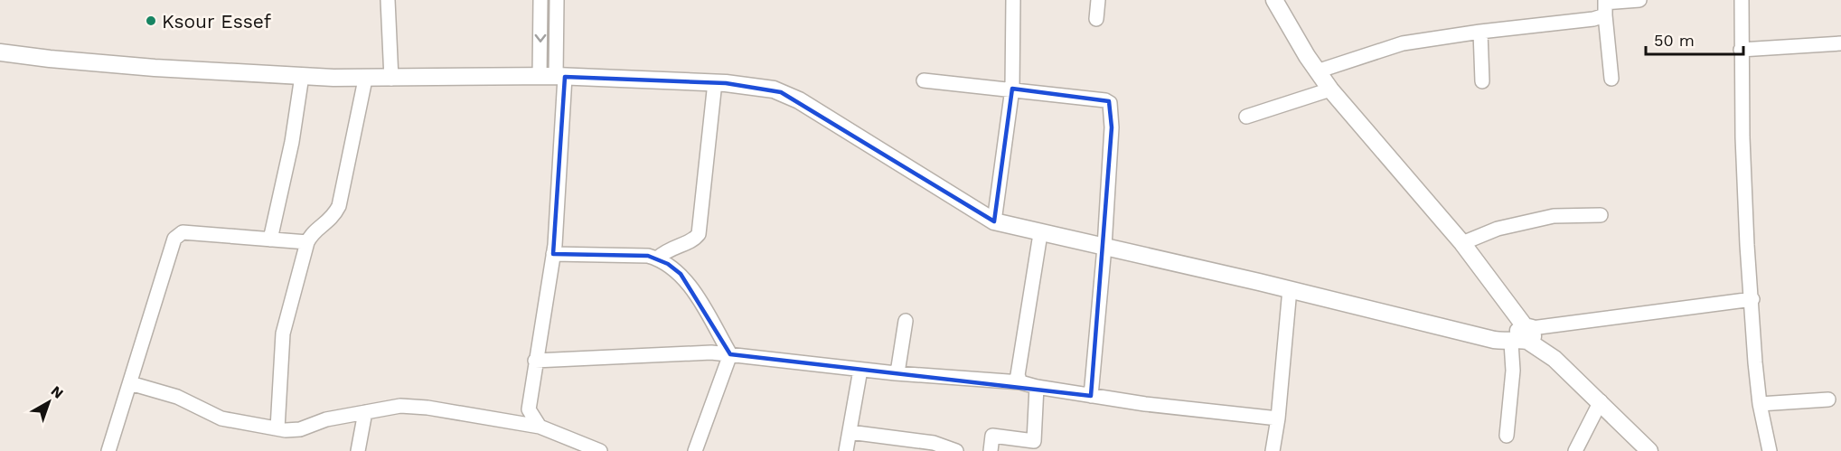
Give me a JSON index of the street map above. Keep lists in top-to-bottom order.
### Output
{
  "places": ["Ksour Essef"],
  "scale_bar": "50 m",
  "north": "top right"
}
